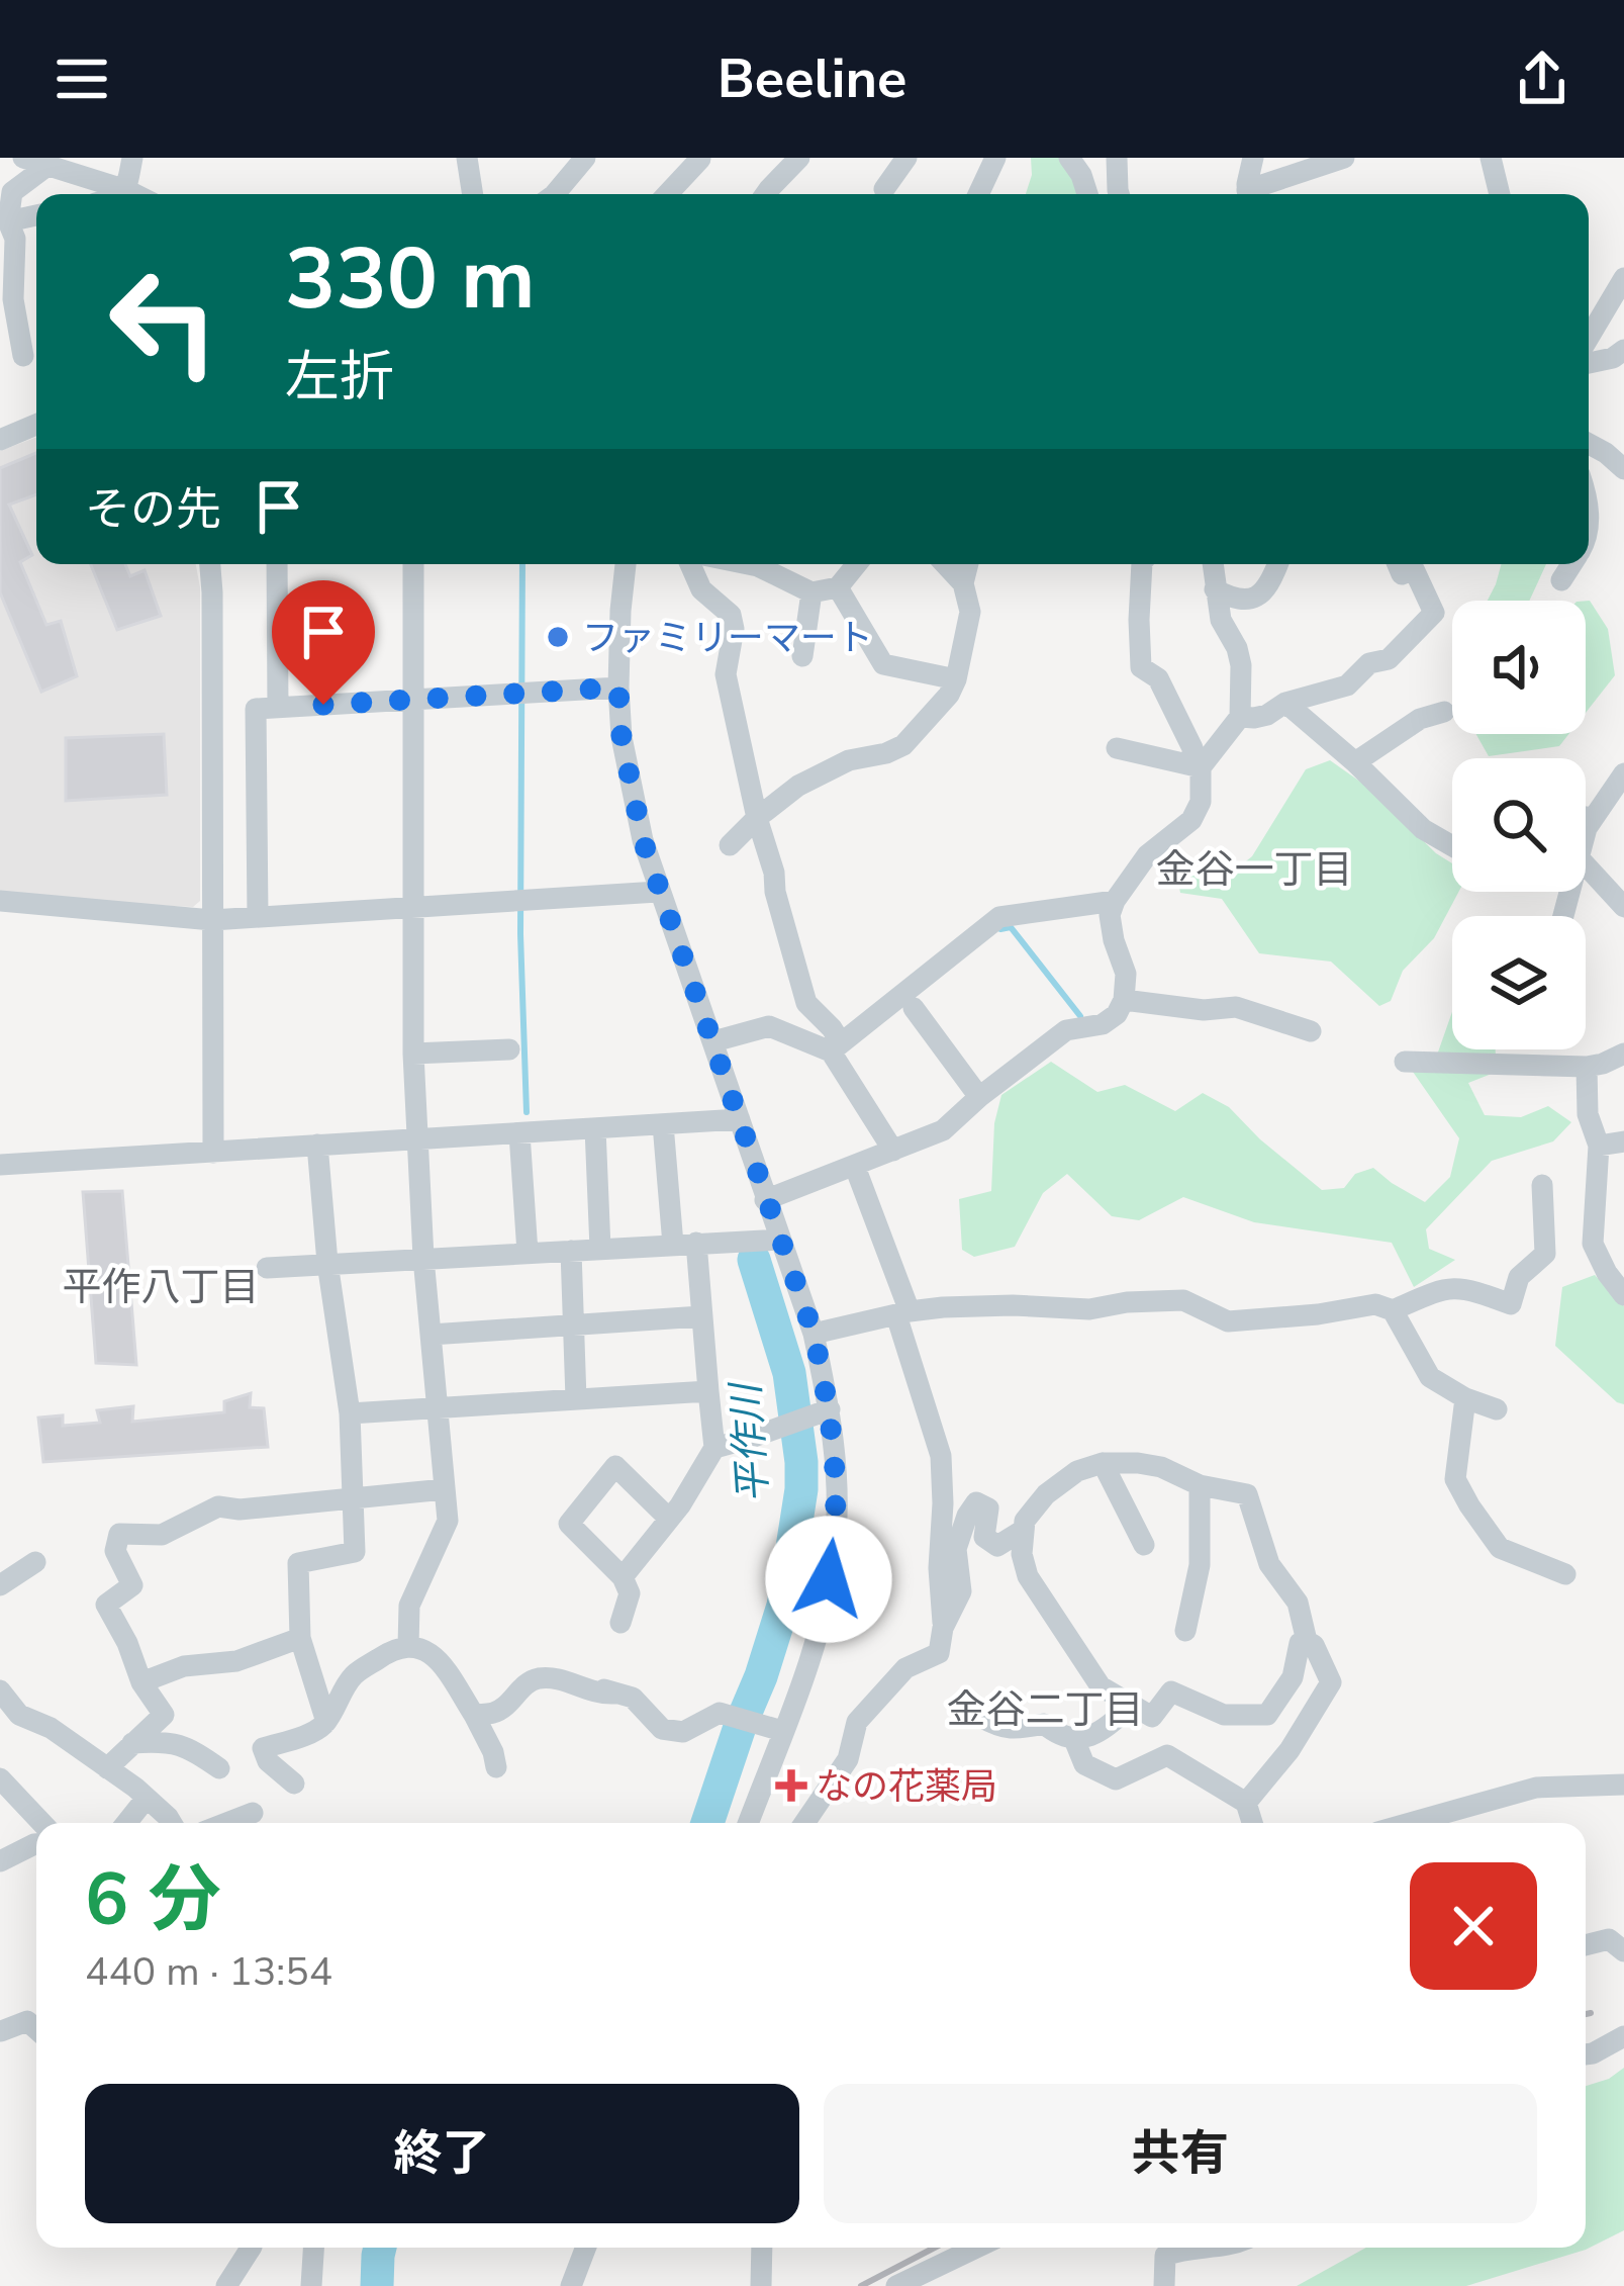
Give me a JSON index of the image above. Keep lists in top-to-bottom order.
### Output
{
  "districts": ["金谷一丁目", "平作八丁目", "金谷二丁目"],
  "water": ["平作川"],
  "places": {
    "other": ["ファミリーマート"],
    "health": ["なの花薬局"]
  },
  "page": {
    "header": "Beeline",
    "turn": ["330 m", "左折"],
    "then": "その先",
    "heading": ["6 分", "440 m · 13:54"],
    "buttons": ["終了", "共有"]
  }
}
